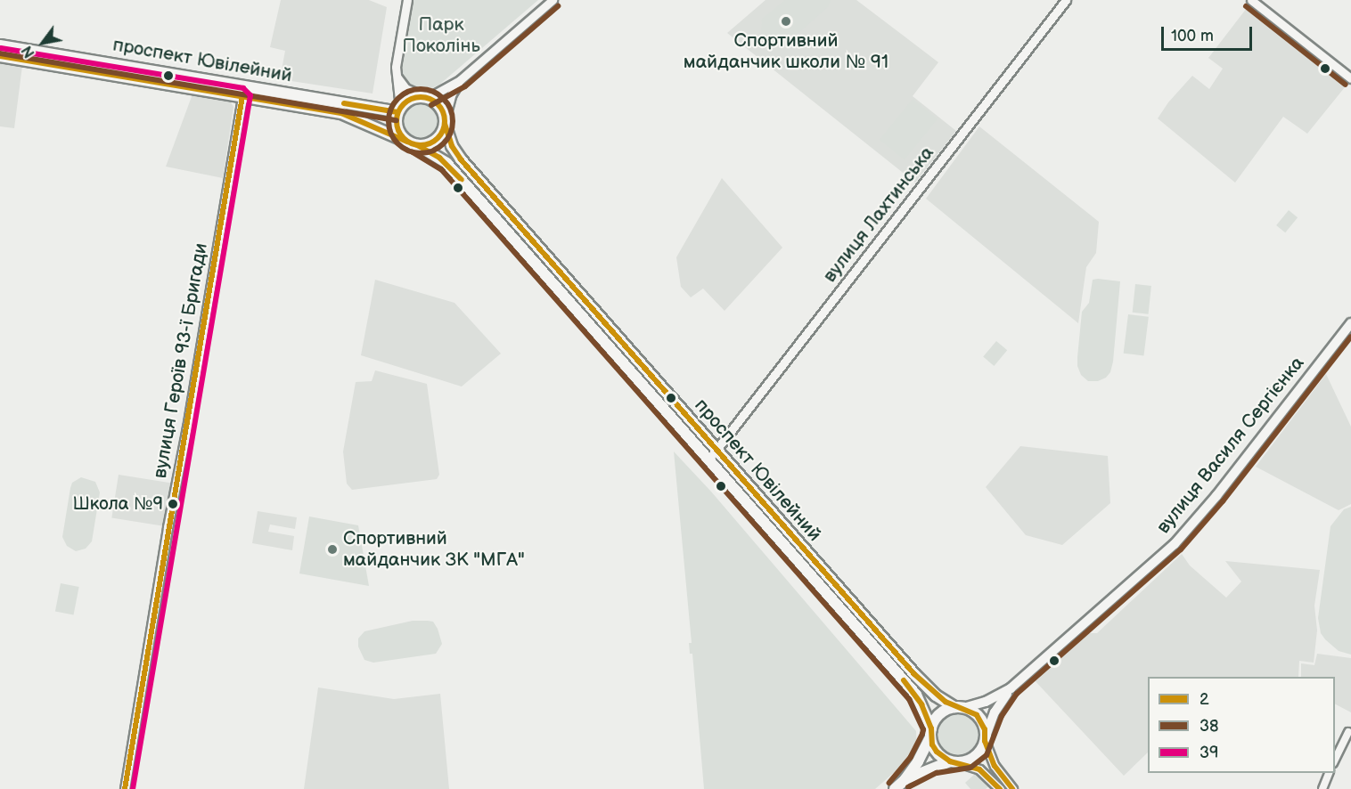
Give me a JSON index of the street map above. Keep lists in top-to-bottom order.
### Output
{
  "streets": {
    "main road": ["проспект Ювілейний", "вулиця Василя Сергієнка"],
    "street": ["вулиця Лахтинська", "вулиця Героїв 93-ї Бригади"]
  },
  "crossings": [
    ["проспект Ювілейний", "вулиця Лахтинська"],
    ["проспект Ювілейний", "вулиця Героїв 93-ї Бригади"],
    ["проспект Ювілейний", "вулиця Василя Сергієнка"]
  ],
  "parks": ["Парк Поколінь"],
  "places": ["Спортивний майданчик школи № 91", "Школа №9", "Спортивний майданчик ЗК \"МГА\""],
  "lines": ["transit line 38", "transit line 39", "transit line 2"],
  "legend": ["2", "38", "39"],
  "scale_bar": "100 m",
  "north": "bottom left"
}
